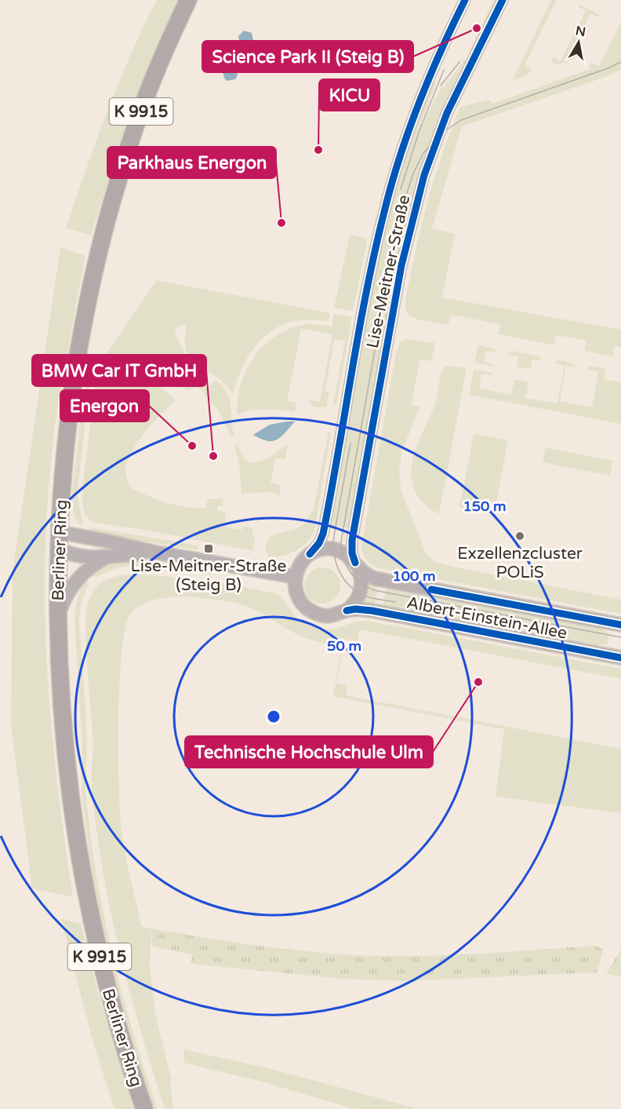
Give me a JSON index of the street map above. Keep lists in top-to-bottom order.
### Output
{
  "streets": {
    "main road": ["K 9915", "Berliner Ring"],
    "street": ["Lise-Meitner-Straße", "Albert-Einstein-Allee"]
  },
  "crossings": [
    ["Lise-Meitner-Straße", "Albert-Einstein-Allee"]
  ],
  "places": {
    "other": [
      "Science Park II (Steig B)",
      "KICU",
      "Parkhaus Energon",
      "Energon",
      "BMW Car IT GmbH",
      "Exzellenzcluster POLiS",
      "Technische Hochschule Ulm"
    ],
    "transit": ["Lise-Meitner-Straße (Steig B)"]
  },
  "north": "top",
  "rings": ["150 m", "100 m", "50 m"]
}
